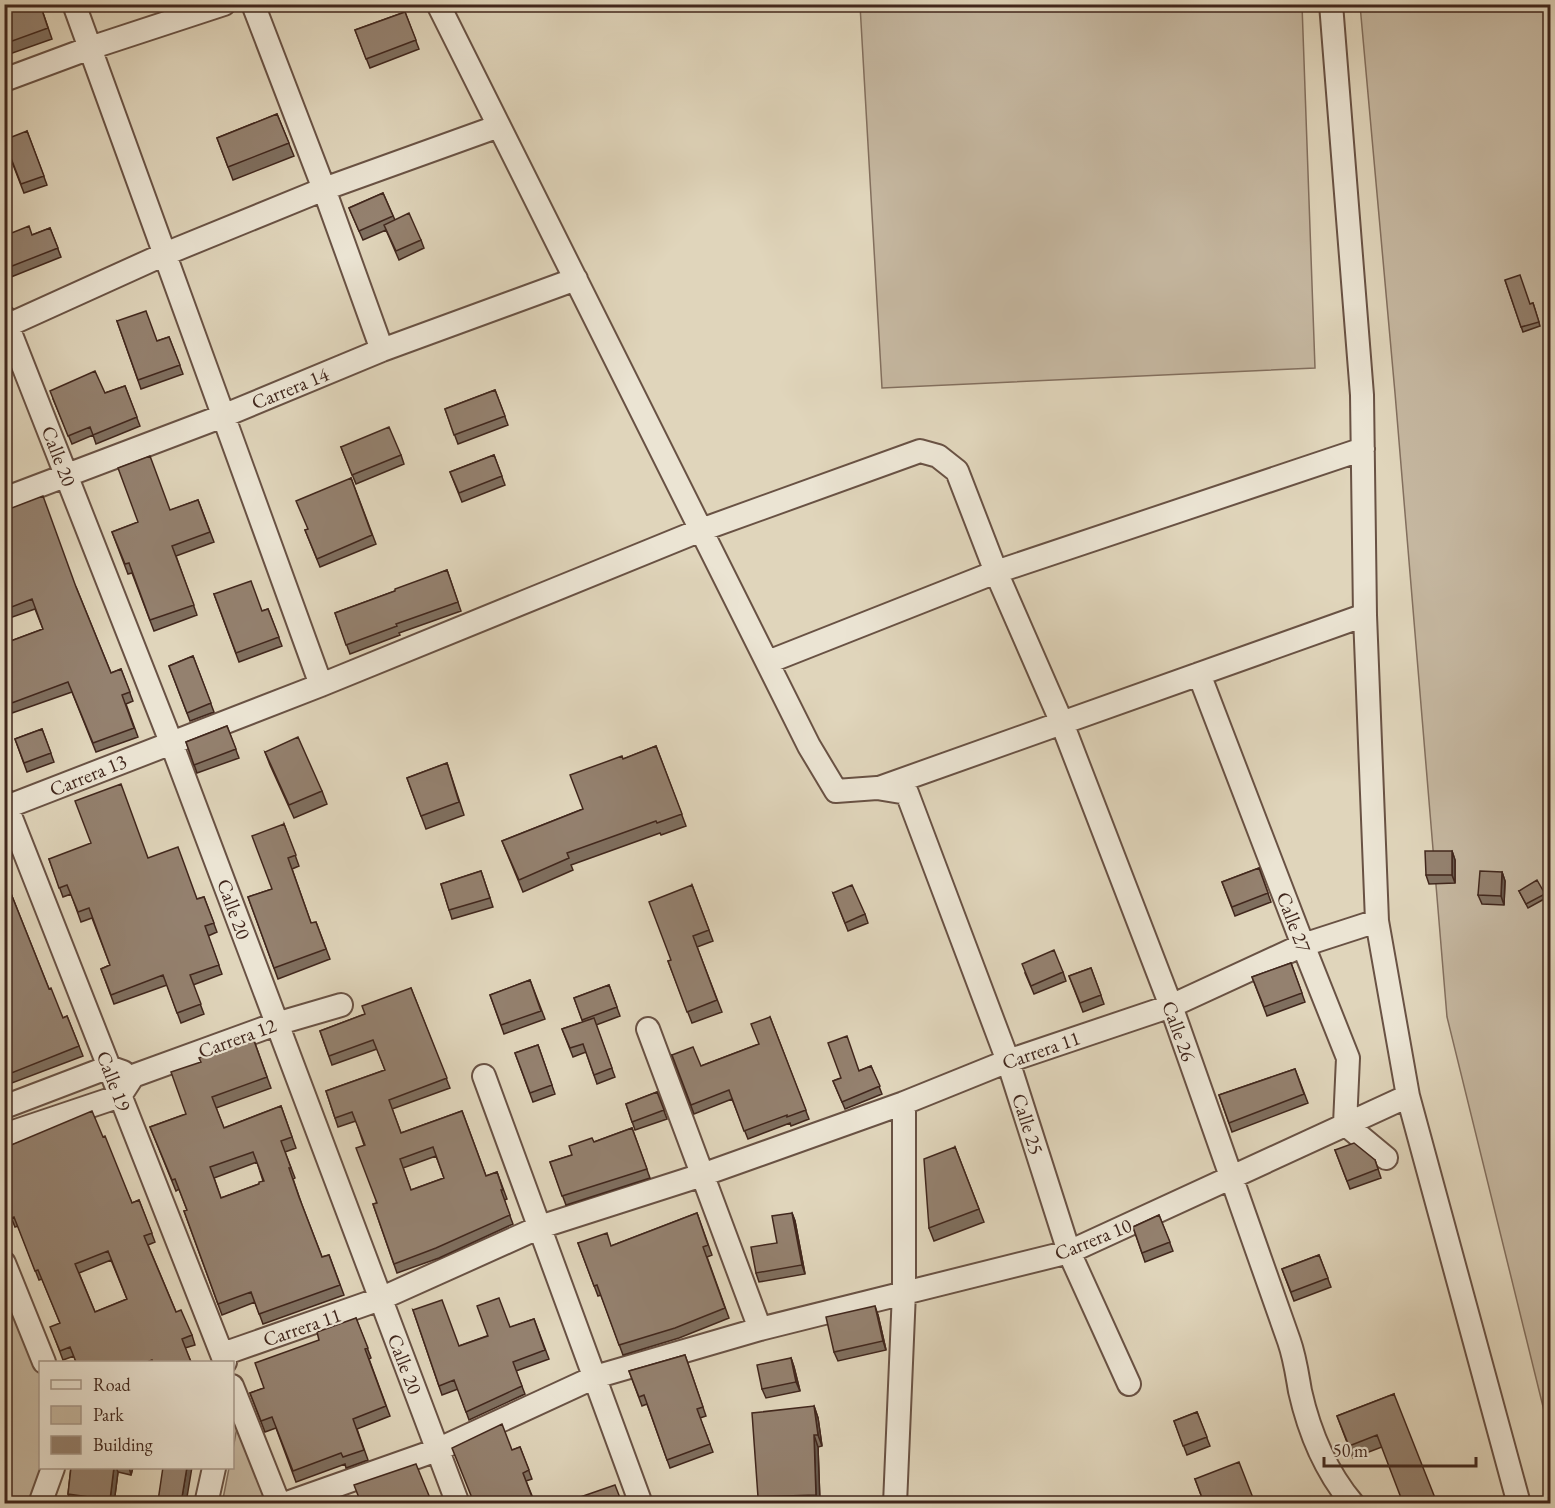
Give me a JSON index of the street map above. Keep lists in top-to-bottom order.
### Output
{
  "streets": {
    "street": [
      "Carrera 14",
      "Calle 20",
      "Carrera 13",
      "Calle 27",
      "Calle 26",
      "Carrera 12",
      "Carrera 11",
      "Calle 19",
      "Calle 25",
      "Carrera 10"
    ]
  },
  "crossings": [
    ["Carrera 14", "Calle 20"],
    ["Calle 20", "Carrera 13"],
    ["Calle 20", "Carrera 12"],
    ["Calle 20", "Carrera 11"],
    ["Calle 20", "Carrera 10"],
    ["Carrera 13", "Calle 26"],
    ["Carrera 13", "Calle 19"],
    ["Calle 27", "Carrera 11"],
    ["Calle 27", "Carrera 10"],
    ["Calle 26", "Carrera 11"],
    ["Calle 26", "Carrera 10"],
    ["Carrera 11", "Calle 19"],
    ["Carrera 11", "Calle 25"],
    ["Calle 25", "Carrera 10"]
  ],
  "legend": ["Road", "Park", "Building"],
  "scale_bar": "50 m"
}
